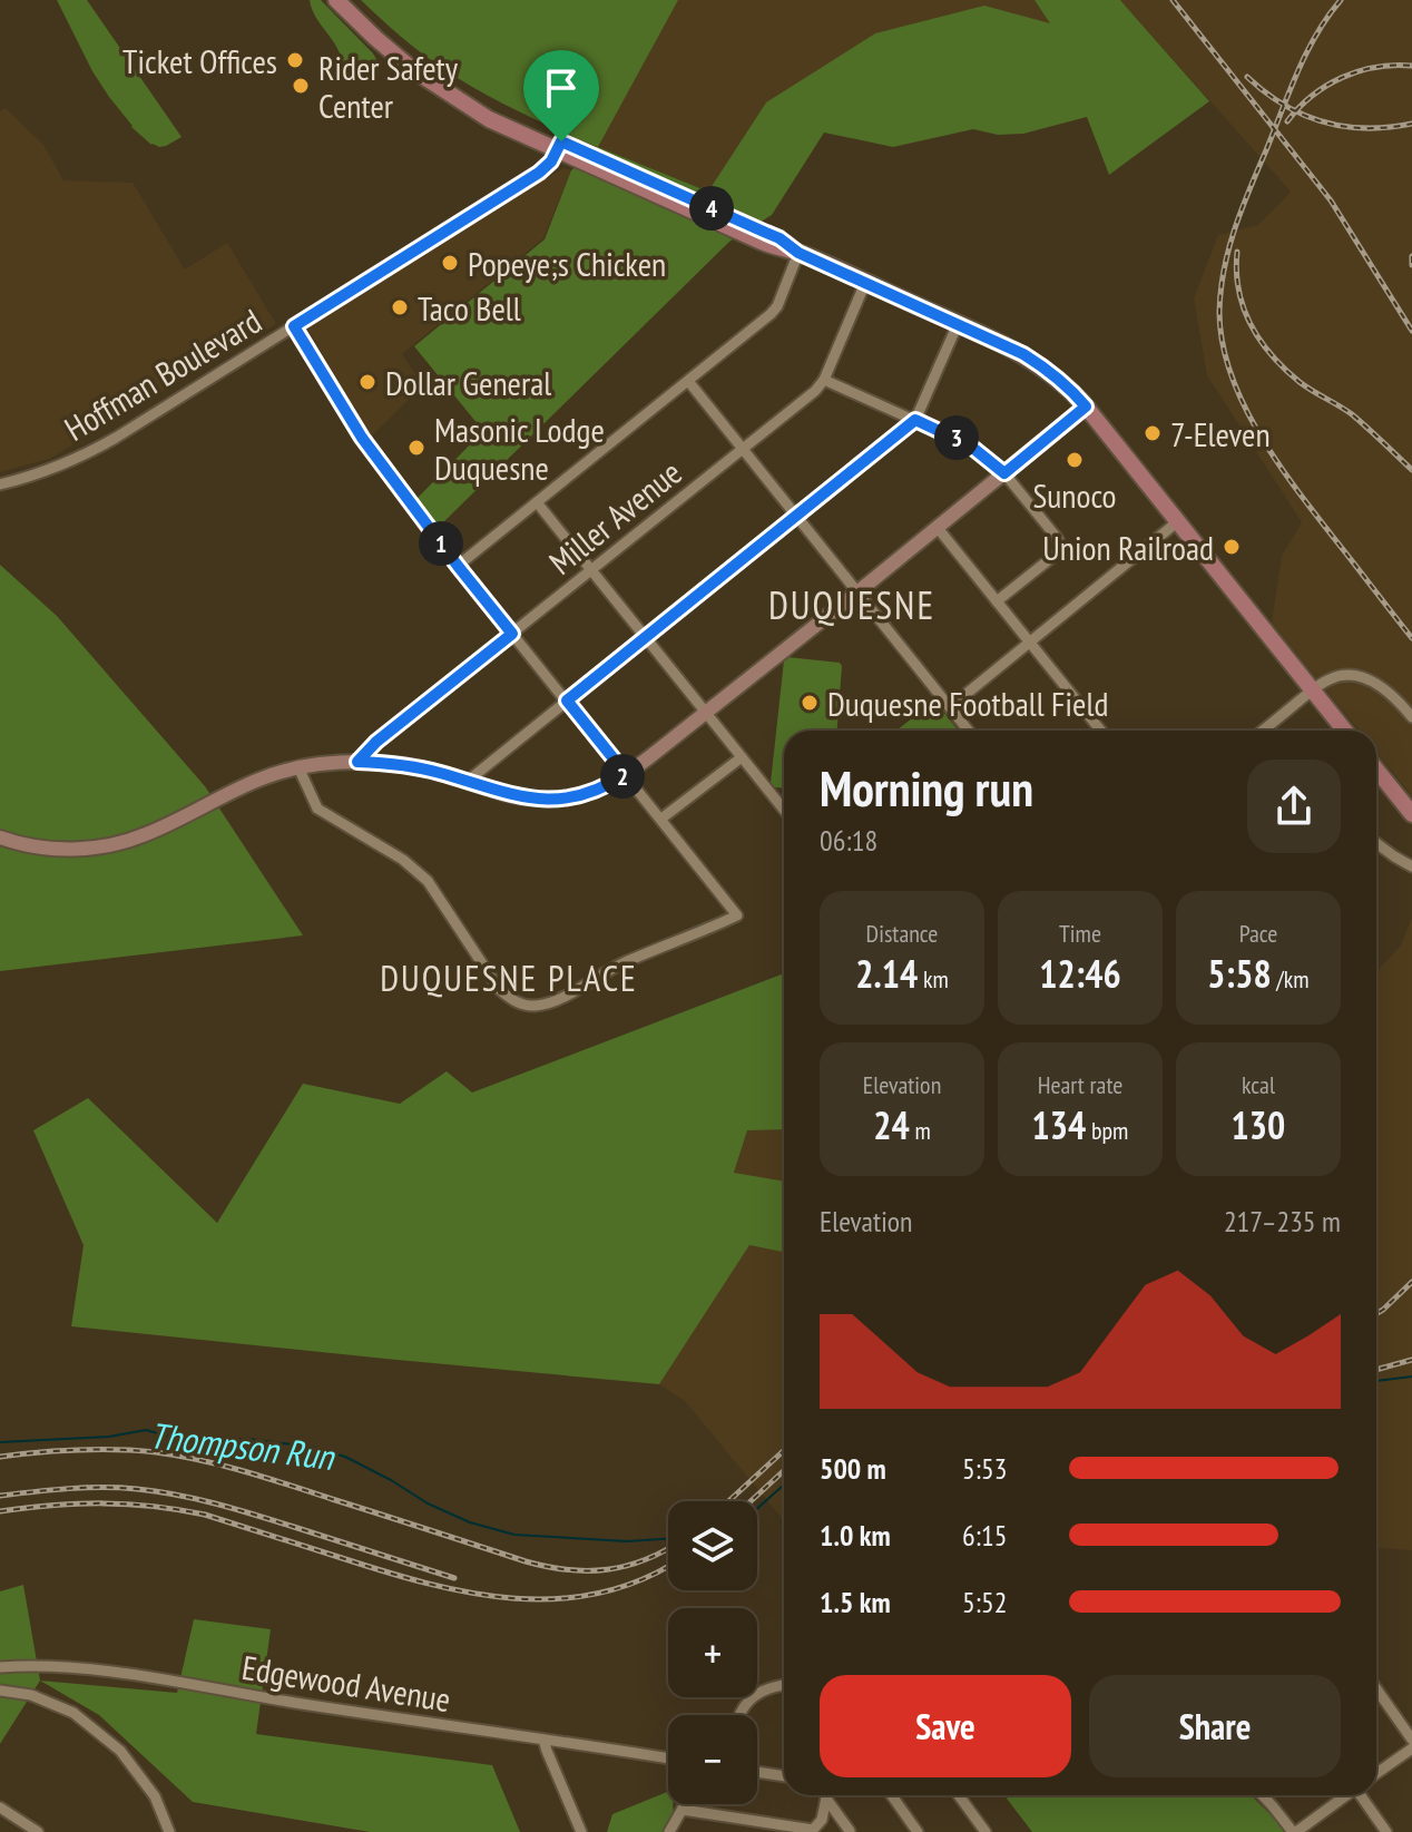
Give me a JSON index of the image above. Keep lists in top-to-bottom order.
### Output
{
  "streets": {
    "street": ["Hoffman Boulevard", "Miller Avenue", "Edgewood Avenue"]
  },
  "districts": ["DUQUESNE", "DUQUESNE PLACE"],
  "water": ["Thompson Run"],
  "places": [
    "Ticket Offices",
    "Rider Safety Center",
    "Popeye;s Chicken",
    "Taco Bell",
    "Dollar General",
    "7-Eleven",
    "Masonic Lodge Duquesne",
    "Sunoco",
    "Union Railroad",
    "Duquesne Football Field"
  ],
  "page": {
    "pins": [
      "4",
      "3",
      "1",
      "2"
    ],
    "heading": ["Morning run", "06:18"],
    "stats": [
      ["Distance", "2.14 km"],
      ["Time", "12:46"],
      ["Pace", "5:58 /km"],
      ["Elevation", "24 m"],
      ["Heart rate", "134 bpm"],
      ["kcal", "130"]
    ],
    "chart": ["Elevation", "217–235 m"],
    "list": [
      {
        "name": "500 m",
        "note": "5:53"
      },
      {
        "name": "1.0 km",
        "note": "6:15"
      },
      {
        "name": "1.5 km",
        "note": "5:52"
      }
    ],
    "map_buttons": ["+", "−"],
    "buttons": ["Save", "Share"]
  }
}
